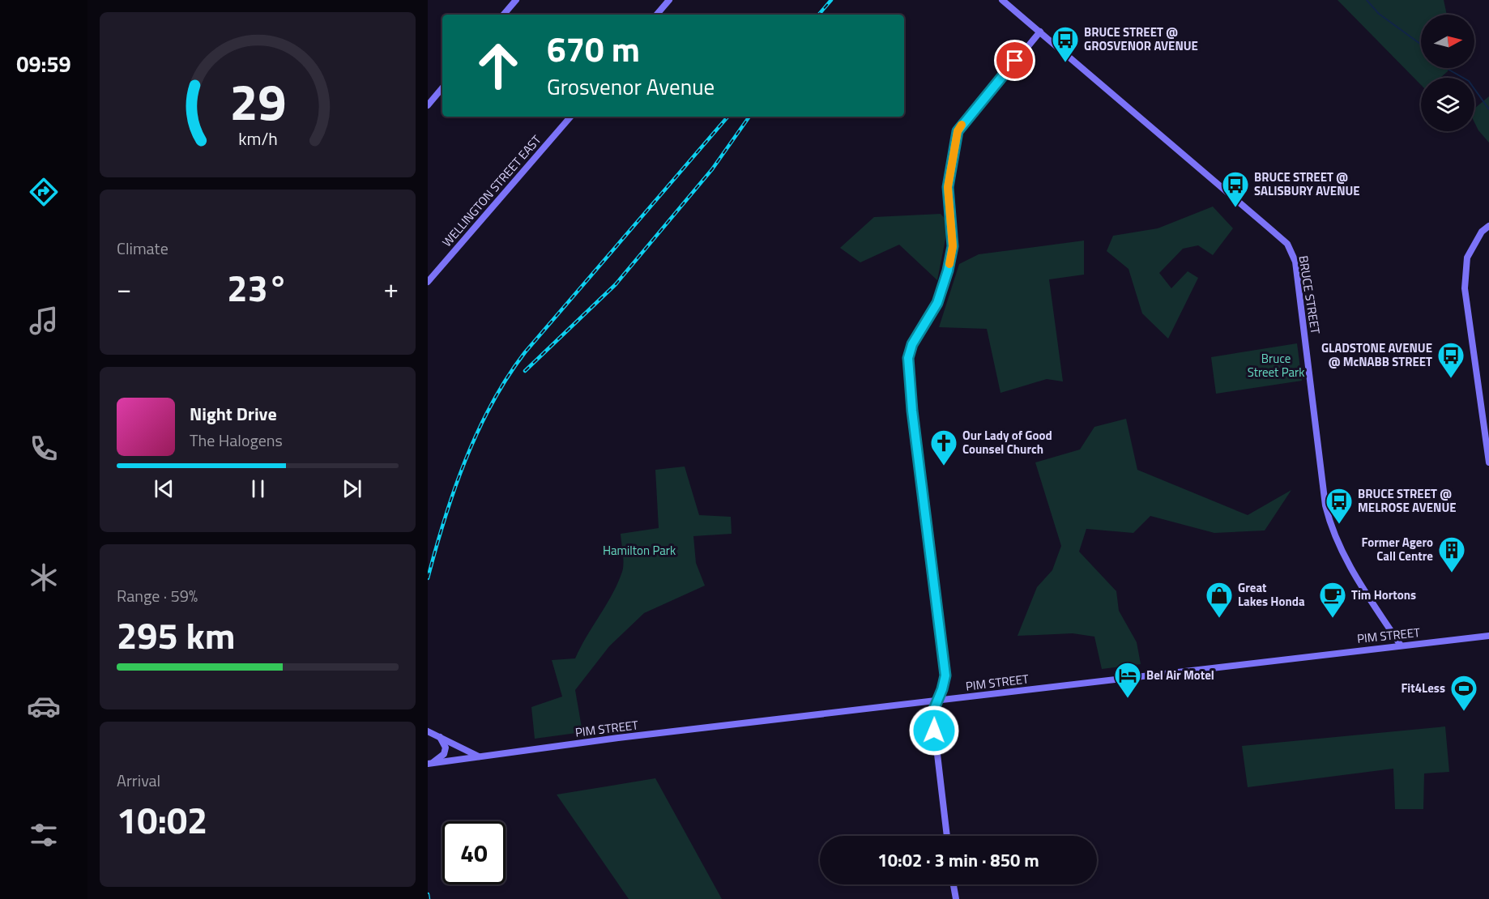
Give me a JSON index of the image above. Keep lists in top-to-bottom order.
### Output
{
  "streets": {
    "main road": ["WELLINGTON STREET EAST", "BRUCE STREET", "PIM STREET"]
  },
  "crossings": [
    ["BRUCE STREET", "PIM STREET"]
  ],
  "parks": ["Bruce Street Park", "Hamilton Park"],
  "places": {
    "bus stop": [
      "BRUCE STREET @ GROSVENOR AVENUE",
      "BRUCE STREET @ SALISBURY AVENUE",
      "GLADSTONE AVENUE @ McNABB STREET",
      "BRUCE STREET @ MELROSE AVENUE"
    ],
    "church": ["Our Lady of Good Counsel Church"],
    "building": ["Former Agero Call Centre"],
    "shop": ["Great Lakes Honda"],
    "cafe": ["Tim Hortons"],
    "hotel": ["Bel Air Motel"],
    "sports": ["Fit4Less"]
  },
  "north": "right",
  "page": {
    "tabs": "09:59",
    "turn": ["670 m", "Grosvenor Avenue"],
    "tile": [
      "Climate",
      ["Range · 59%", "295 km"],
      ["Arrival", "10:02"]
    ],
    "heat": ["−", "23°", "+"],
    "song": ["Night Drive", "The Halogens"],
    "limit": "40",
    "trip": "10:02 · 3 min · 850 m",
    "gauge": ["29", "km/h"]
  }
}
